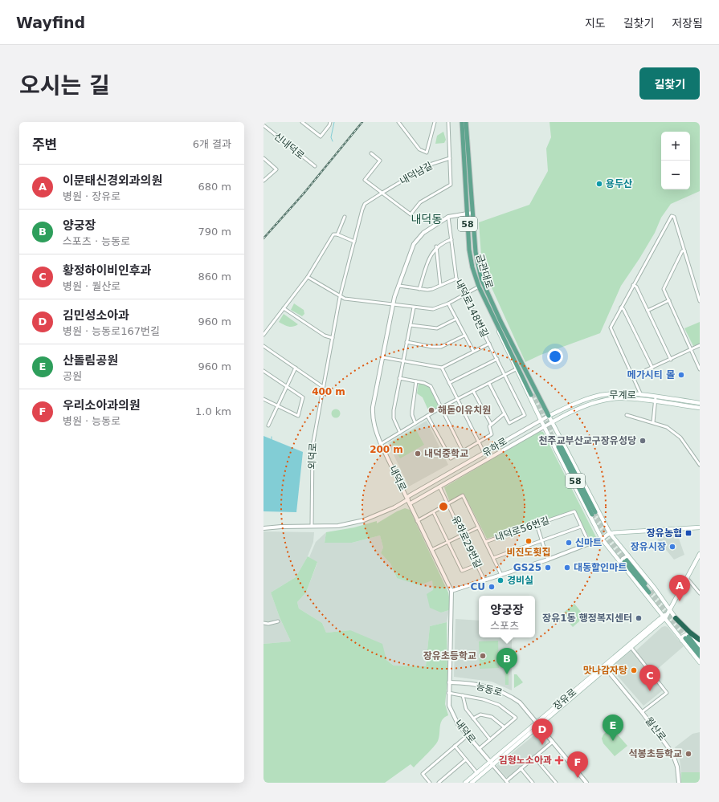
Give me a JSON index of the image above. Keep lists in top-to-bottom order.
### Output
{
  "streets": {
    "main road": [
      "58",
      "금관대로",
      "무계로",
      "장유로"
    ],
    "street": [
      "신내덕로",
      "내덕남길",
      "내덕로148번길",
      "유하로",
      "외덕로",
      "내덕로",
      "내덕로56번길",
      "유하로29번길",
      "능동로",
      "월산로"
    ]
  },
  "crossings": [
    ["내덕남길", "외덕로"],
    ["58", "금관대로"],
    ["58", "내덕로"],
    ["금관대로", "내덕로"],
    ["내덕로148번길", "내덕로"],
    ["무계로", "유하로"],
    ["유하로", "외덕로"],
    ["유하로", "내덕로"],
    ["유하로", "유하로29번길"],
    ["내덕로", "능동로"],
    ["내덕로", "장유로"],
    ["내덕로56번길", "유하로29번길"],
    ["능동로", "장유로"],
    ["장유로", "월산로"]
  ],
  "districts": ["내덕동"],
  "places": {
    "other": [
      "용두산",
      "메가시티 몰",
      "해돋이유치원",
      "천주교부산교구장유성당",
      "내덕중학교",
      "비진도횟집",
      "신마트",
      "장유시장",
      "GS25",
      "대동할인마트",
      "경비실",
      "CU",
      "장유1동 행정복지센터",
      "장유초등학교",
      "맛나감자탕",
      "석봉초등학교"
    ],
    "transit": ["장유농협"],
    "health": ["김형노소아과"]
  },
  "page": {
    "header": "Wayfind",
    "nav": ["지도", "길찾기", "저장됨"],
    "title": "오시는 길",
    "buttons": "길찾기",
    "heading": ["주변", "6개 결과"],
    "map_buttons": ["+", "−"],
    "list": [
      {
        "mark": "A",
        "name": "이문태신경외과의원",
        "note": "병원 · 장유로",
        "value": "680 m"
      },
      {
        "mark": "B",
        "name": "양궁장",
        "note": "스포츠 · 능동로",
        "value": "790 m"
      },
      {
        "mark": "C",
        "name": "황정하이비인후과",
        "note": "병원 · 월산로",
        "value": "860 m"
      },
      {
        "mark": "D",
        "name": "김민성소아과",
        "note": "병원 · 능동로167번길",
        "value": "960 m"
      },
      {
        "mark": "E",
        "name": "산돌림공원",
        "note": "공원",
        "value": "960 m"
      },
      {
        "mark": "F",
        "name": "우리소아과의원",
        "note": "병원 · 능동로",
        "value": "1.0 km"
      }
    ],
    "pins": [
      "A",
      "B",
      "C",
      "E",
      "D",
      "F"
    ],
    "popup": ["양궁장", "스포츠"]
  },
  "rings": ["400 m", "200 m"]
}
